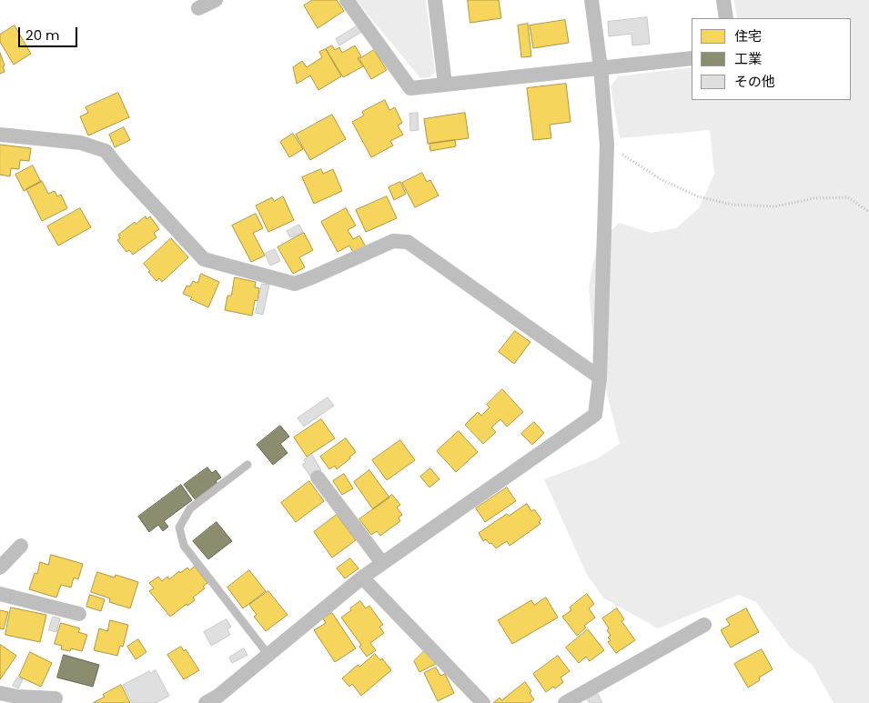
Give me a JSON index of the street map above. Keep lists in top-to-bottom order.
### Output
{
  "legend": ["住宅", "工業", "その他"],
  "scale_bar": "20 m"
}
